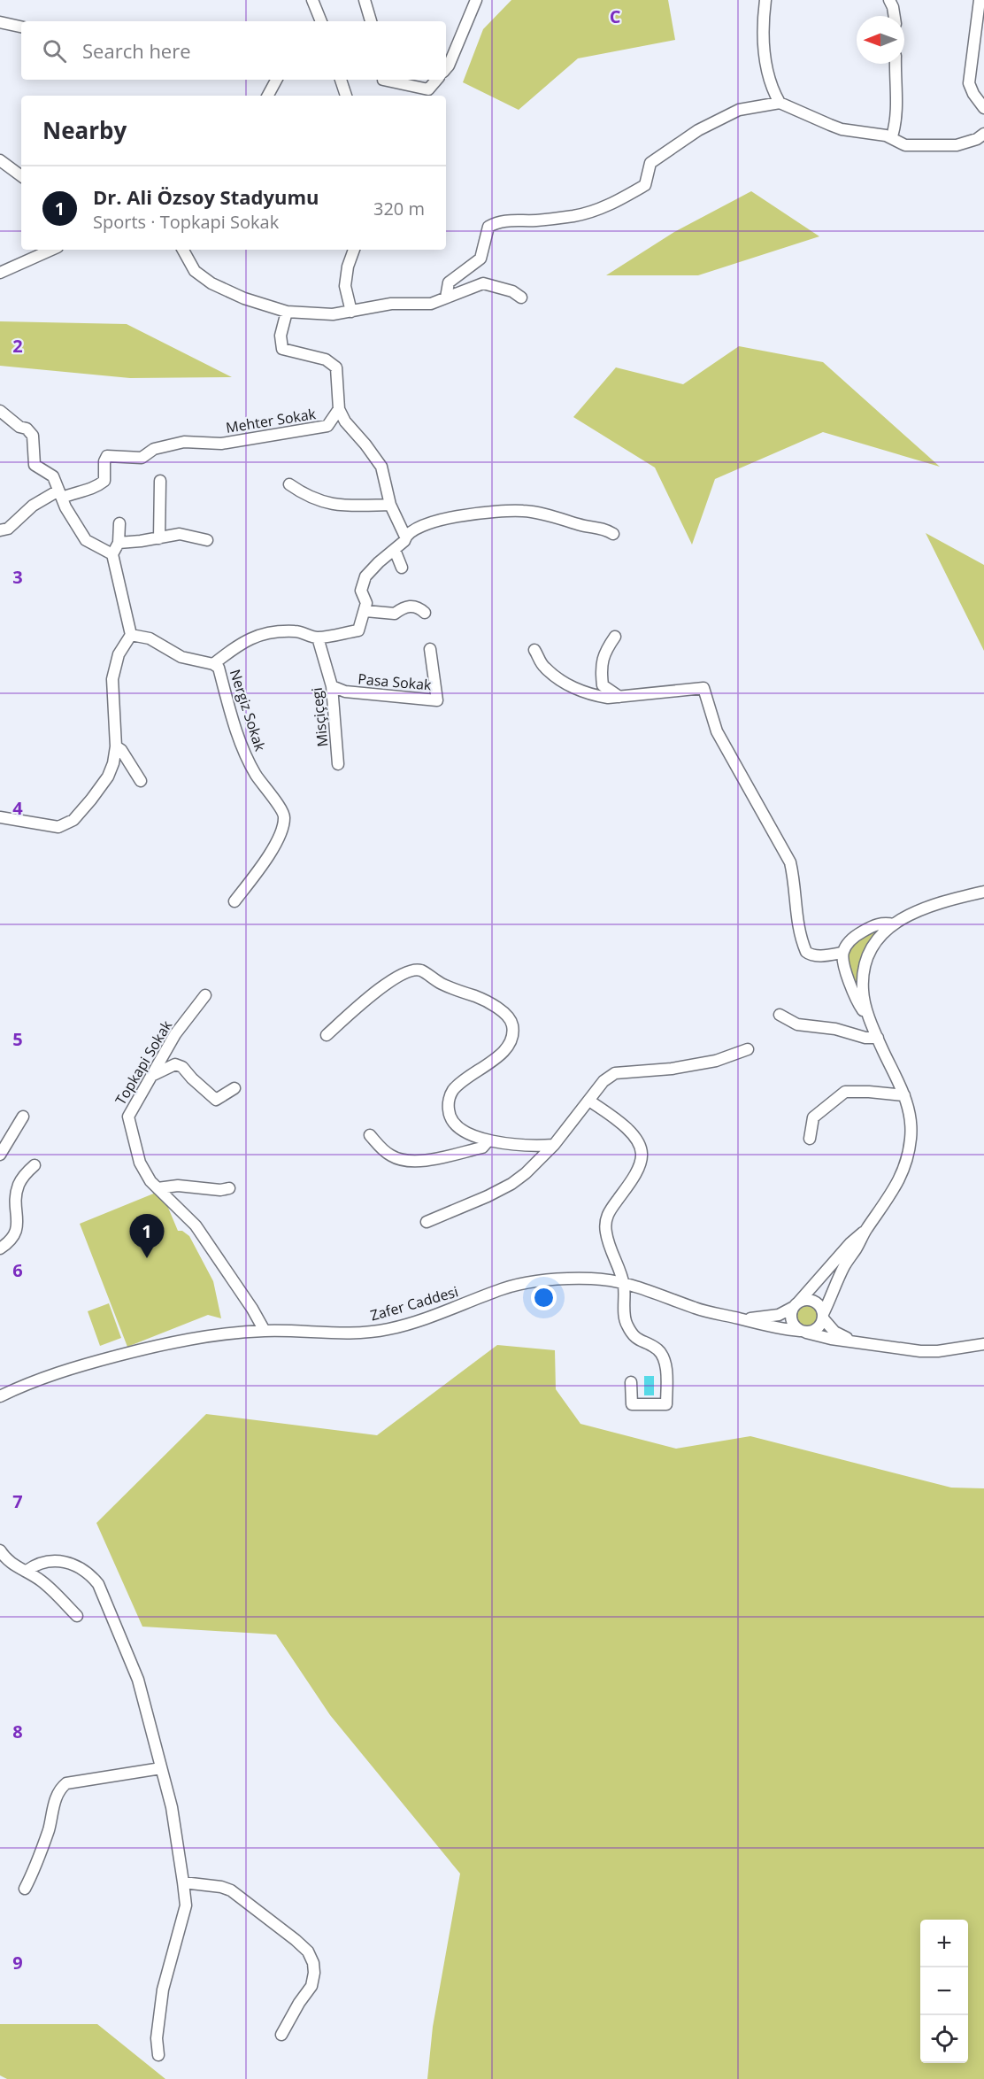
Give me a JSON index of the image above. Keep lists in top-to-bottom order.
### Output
{
  "streets": {
    "street": [
      "Mehter Sokak",
      "Pasa Sokak",
      "Nergiz Sokak",
      "Misçiçegi",
      "Topkapi Sokak",
      "Zafer Caddesi"
    ]
  },
  "crossings": [
    ["Pasa Sokak", "Misçiçegi"],
    ["Topkapi Sokak", "Zafer Caddesi"]
  ],
  "north": "left",
  "page": {
    "search": "Search here",
    "heading": "Nearby",
    "list": [
      {
        "mark": "1",
        "name": "Dr. Ali Özsoy Stadyumu",
        "note": "Sports · Topkapi Sokak",
        "value": "320 m"
      }
    ],
    "pins": "1",
    "map_buttons": ["+", "−"]
  },
  "grid": {
    "columns": ["C"],
    "rows": [
      "2",
      "3",
      "4",
      "5",
      "6",
      "7",
      "8",
      "9"
    ]
  }
}
